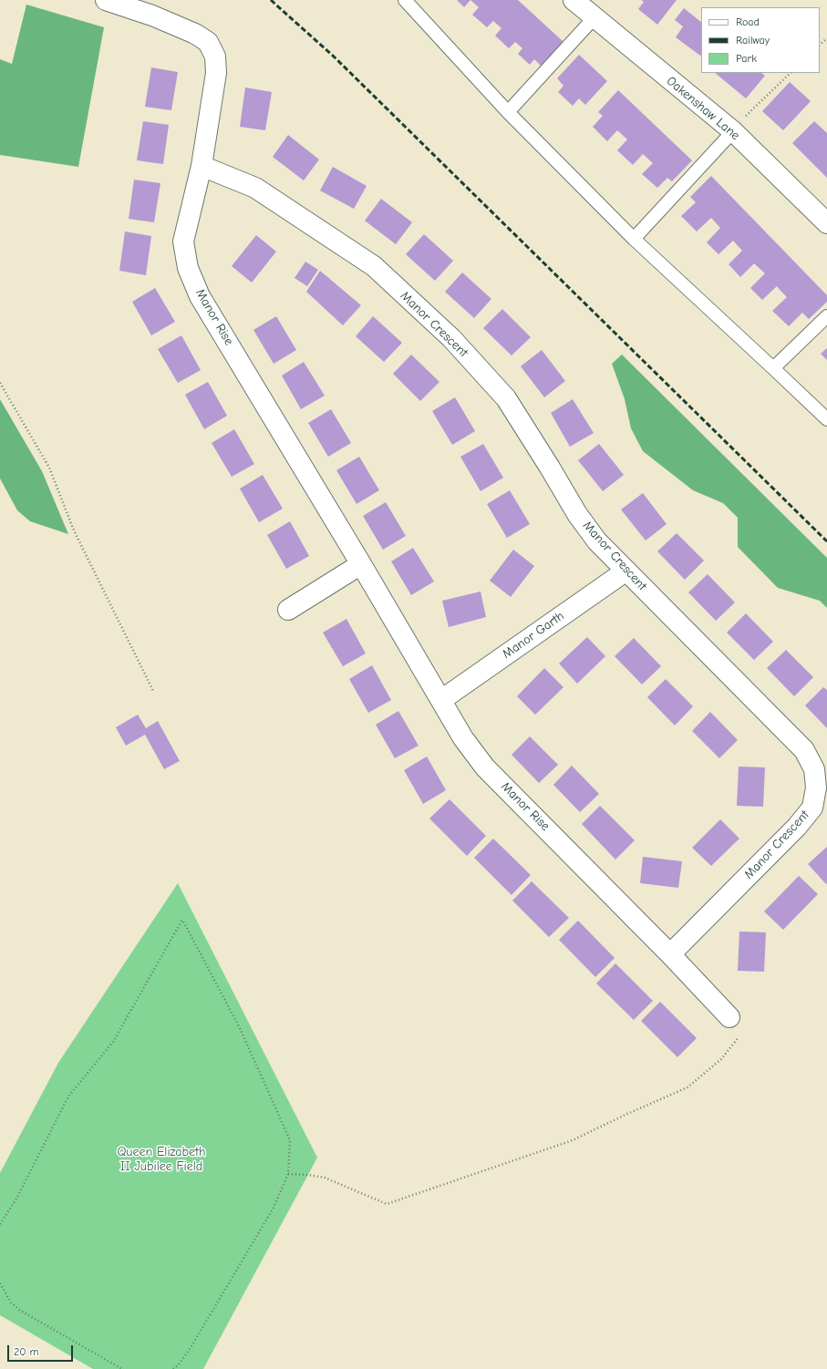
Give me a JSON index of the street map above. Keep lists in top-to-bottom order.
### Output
{
  "streets": {
    "street": [
      "Oakenshaw Lane",
      "Manor Rise",
      "Manor Crescent",
      "Manor Garth"
    ]
  },
  "crossings": [
    ["Manor Rise", "Manor Crescent"],
    ["Manor Rise", "Manor Garth"],
    ["Manor Crescent", "Manor Garth"]
  ],
  "parks": ["Queen Elizabeth II Jubilee Field"],
  "legend": ["Road", "Railway", "Park"],
  "scale_bar": "20 m"
}
